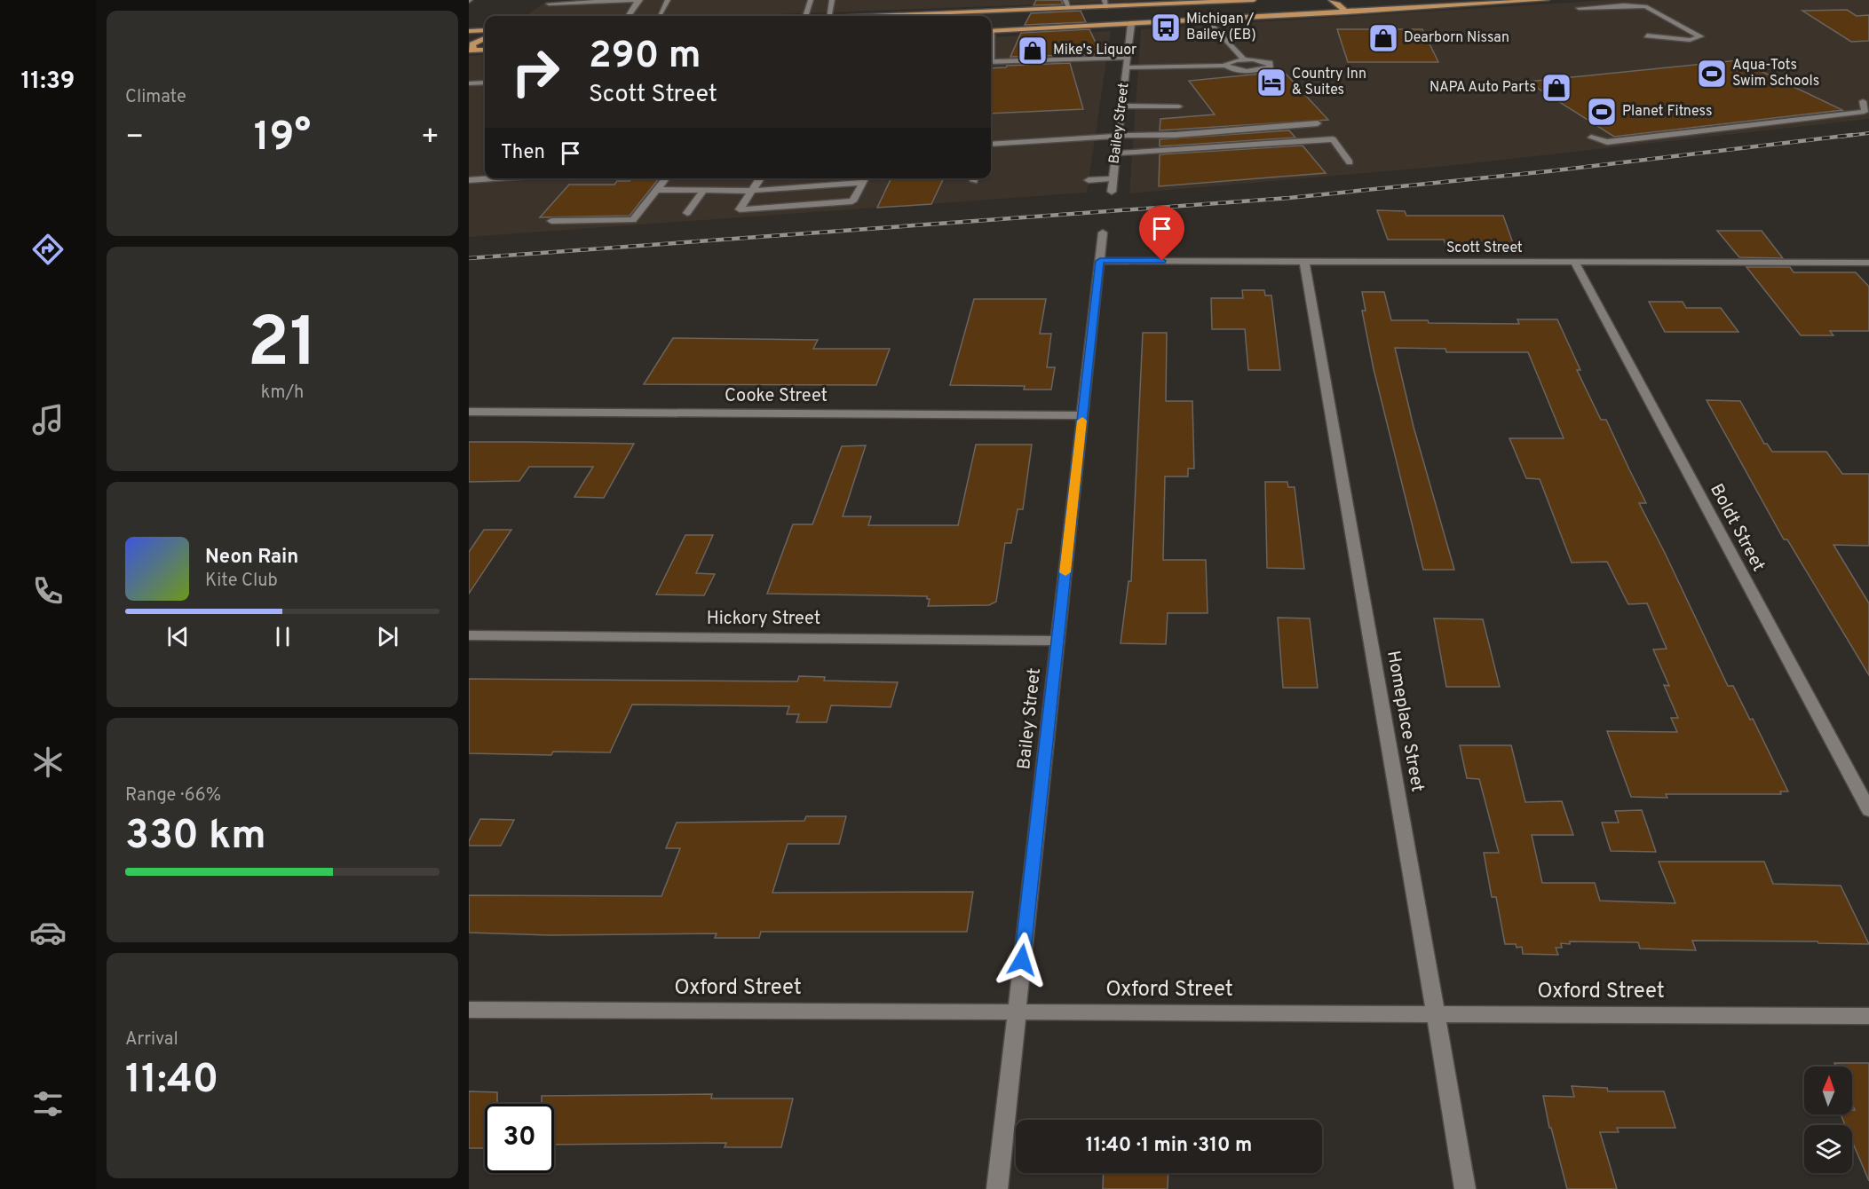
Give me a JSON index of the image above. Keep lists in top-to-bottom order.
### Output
{
  "streets": {
    "street": [
      "Bailey Street",
      "Scott Street",
      "Cooke Street",
      "Boldt Street",
      "Hickory Street",
      "Homeplace Street",
      "Oxford Street"
    ]
  },
  "crossings": [
    ["Bailey Street", "Scott Street"],
    ["Bailey Street", "Cooke Street"],
    ["Bailey Street", "Hickory Street"],
    ["Bailey Street", "Oxford Street"],
    ["Scott Street", "Boldt Street"],
    ["Scott Street", "Homeplace Street"],
    ["Homeplace Street", "Oxford Street"]
  ],
  "places": {
    "bus stop": ["Michigan / Bailey (EB)"],
    "shop": ["Dearborn Nissan", "Mike's Liquor", "NAPA Auto Parts"],
    "sports": ["Aqua-Tots Swim Schools", "Planet Fitness"],
    "hotel": ["Country Inn & Suites"]
  },
  "north": "top",
  "page": {
    "tabs": "11:39",
    "tile": [
      "Climate",
      ["21", "km/h"],
      ["Range · 66%", "330 km"],
      ["Arrival", "11:40"]
    ],
    "turn": ["290 m", "Scott Street"],
    "heat": ["−", "19°", "+"],
    "then": "Then",
    "song": ["Neon Rain", "Kite Club"],
    "limit": "30",
    "trip": "11:40 · 1 min · 310 m"
  }
}
